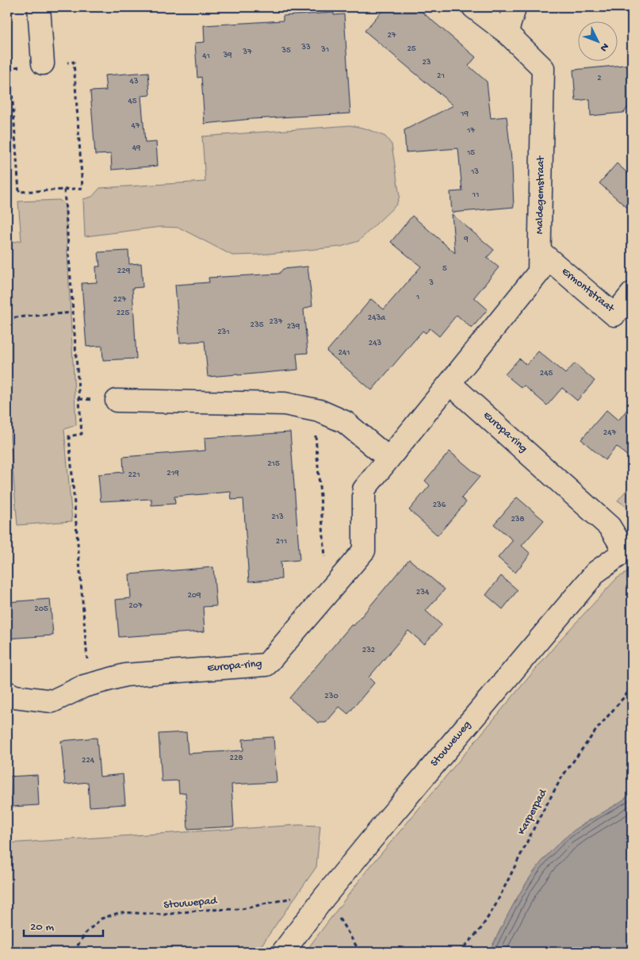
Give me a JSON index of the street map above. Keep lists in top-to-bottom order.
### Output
{
  "streets": {
    "street": [
      "Maldegemstraat",
      "Ermontstraat",
      "Europa-ring",
      "Stouweweg"
    ],
    "path": ["Karperpad", "Stouwepad"]
  },
  "crossings": [
    ["Maldegemstraat", "Ermontstraat"],
    ["Maldegemstraat", "Europa-ring"],
    ["Europa-ring", "Stouweweg"],
    ["Stouweweg", "Stouwepad"]
  ],
  "house_numbers": [
    "27",
    "33",
    "25",
    "31",
    "35",
    "37",
    "39",
    "41",
    "23",
    "21",
    "2",
    "43",
    "45",
    "19",
    "47",
    "17",
    "49",
    "15",
    "13",
    "11",
    "9",
    "5",
    "229",
    "3",
    "1",
    "227",
    "225",
    "243a",
    "237",
    "235",
    "239",
    "231",
    "243",
    "241",
    "245",
    "247",
    "215",
    "219",
    "221",
    "236",
    "213",
    "238",
    "211",
    "234",
    "209",
    "207",
    "205",
    "232",
    "230",
    "228",
    "224"
  ],
  "scale_bar": "20 m",
  "north": "bottom right"
}
